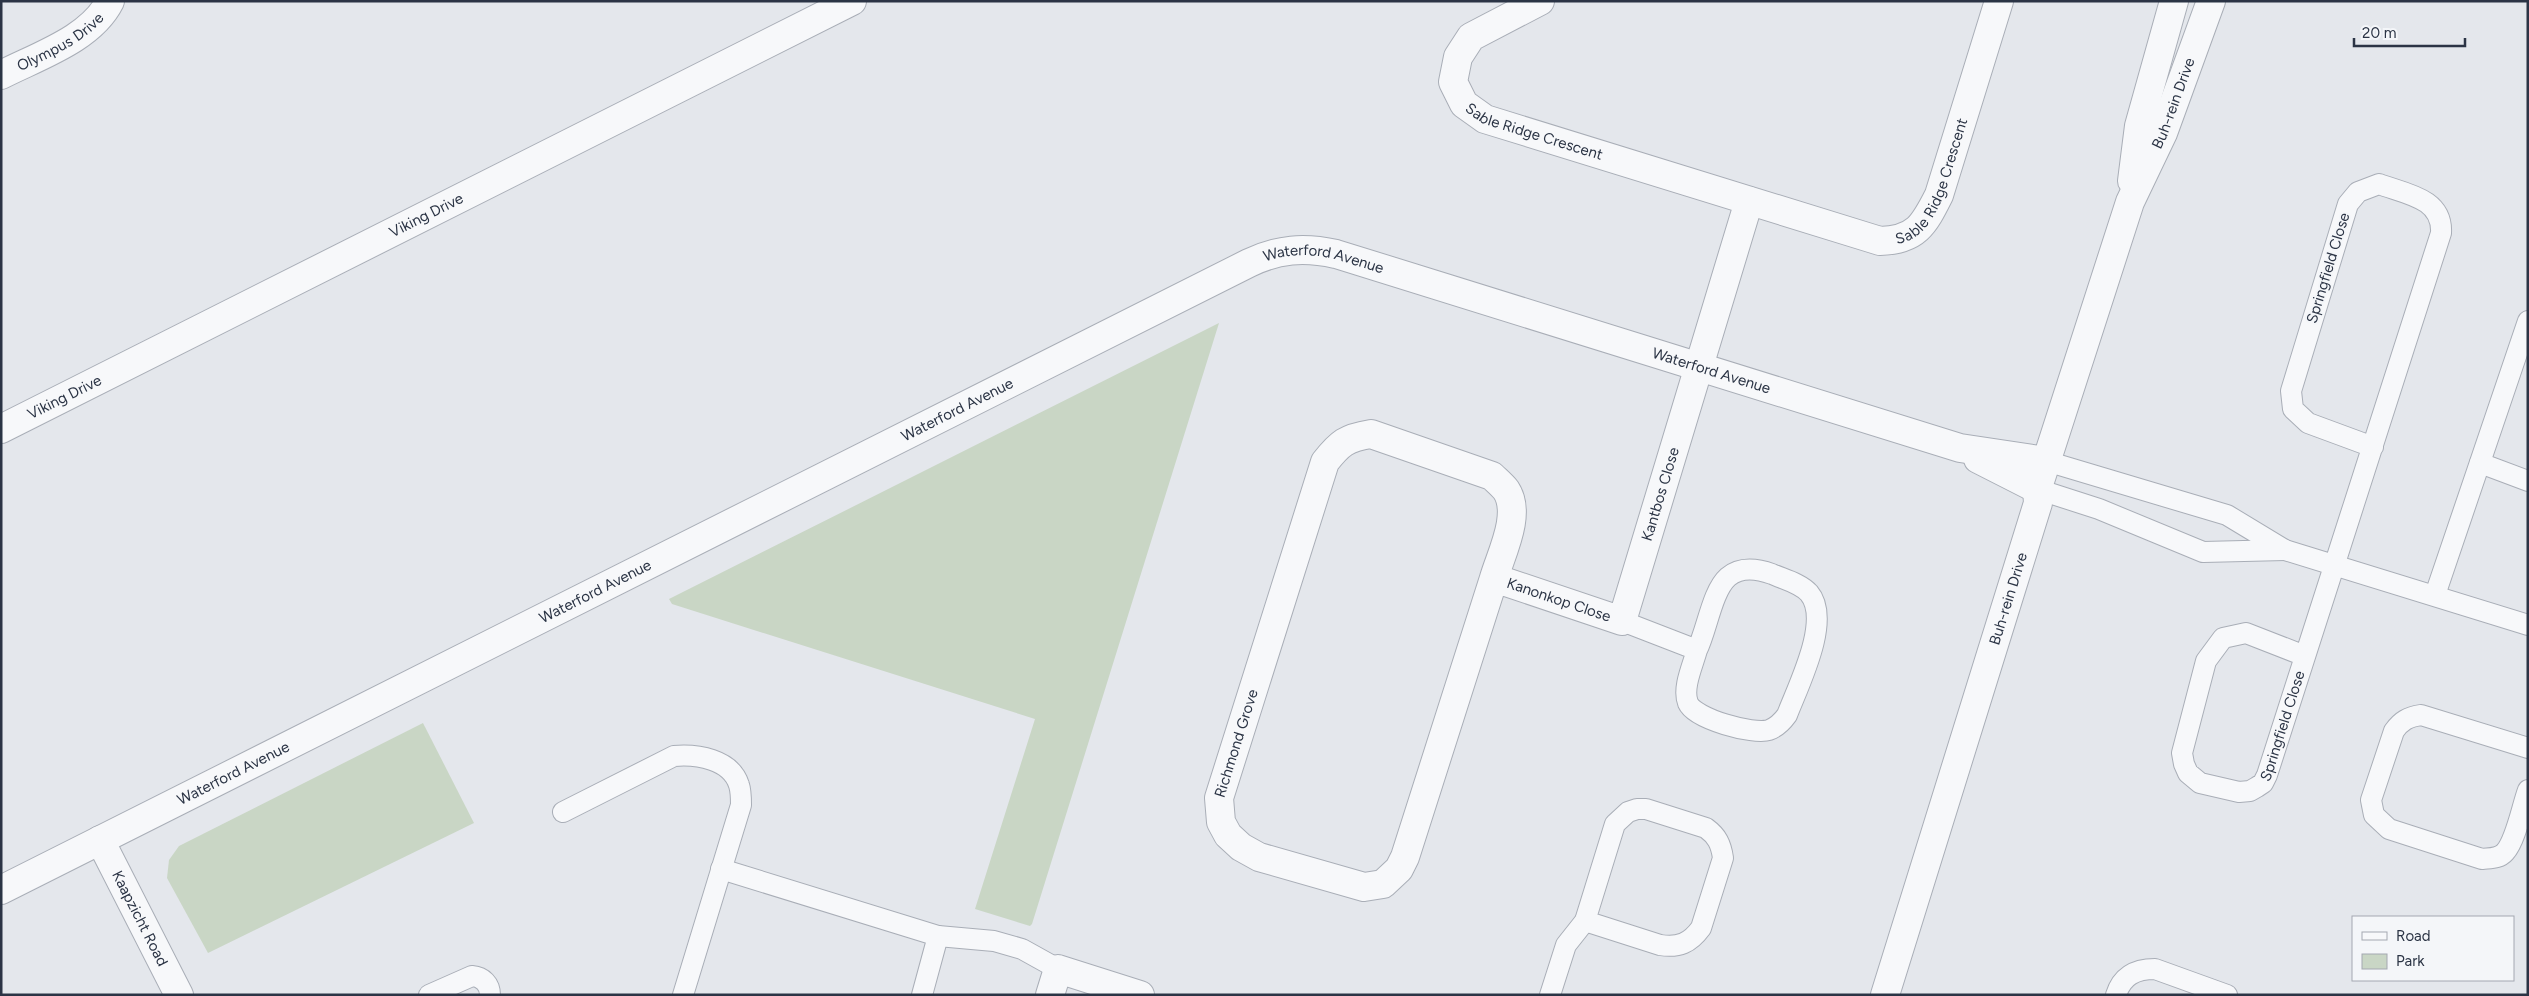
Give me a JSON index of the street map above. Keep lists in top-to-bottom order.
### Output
{
  "streets": {
    "street": [
      "Olympus Drive",
      "Buh-rein Drive",
      "Sable Ridge Crescent",
      "Viking Drive",
      "Waterford Avenue",
      "Kantbos Close",
      "Kanonkop Close",
      "Richmond Grove",
      "Kaapzicht Road"
    ],
    "lane": ["Springfield Close"]
  },
  "crossings": [
    ["Buh-rein Drive", "Waterford Avenue"],
    ["Waterford Avenue", "Kantbos Close"],
    ["Waterford Avenue", "Kaapzicht Road"],
    ["Kantbos Close", "Kanonkop Close"],
    ["Kanonkop Close", "Richmond Grove"]
  ],
  "legend": ["Road", "Park"],
  "scale_bar": "20 m"
}
